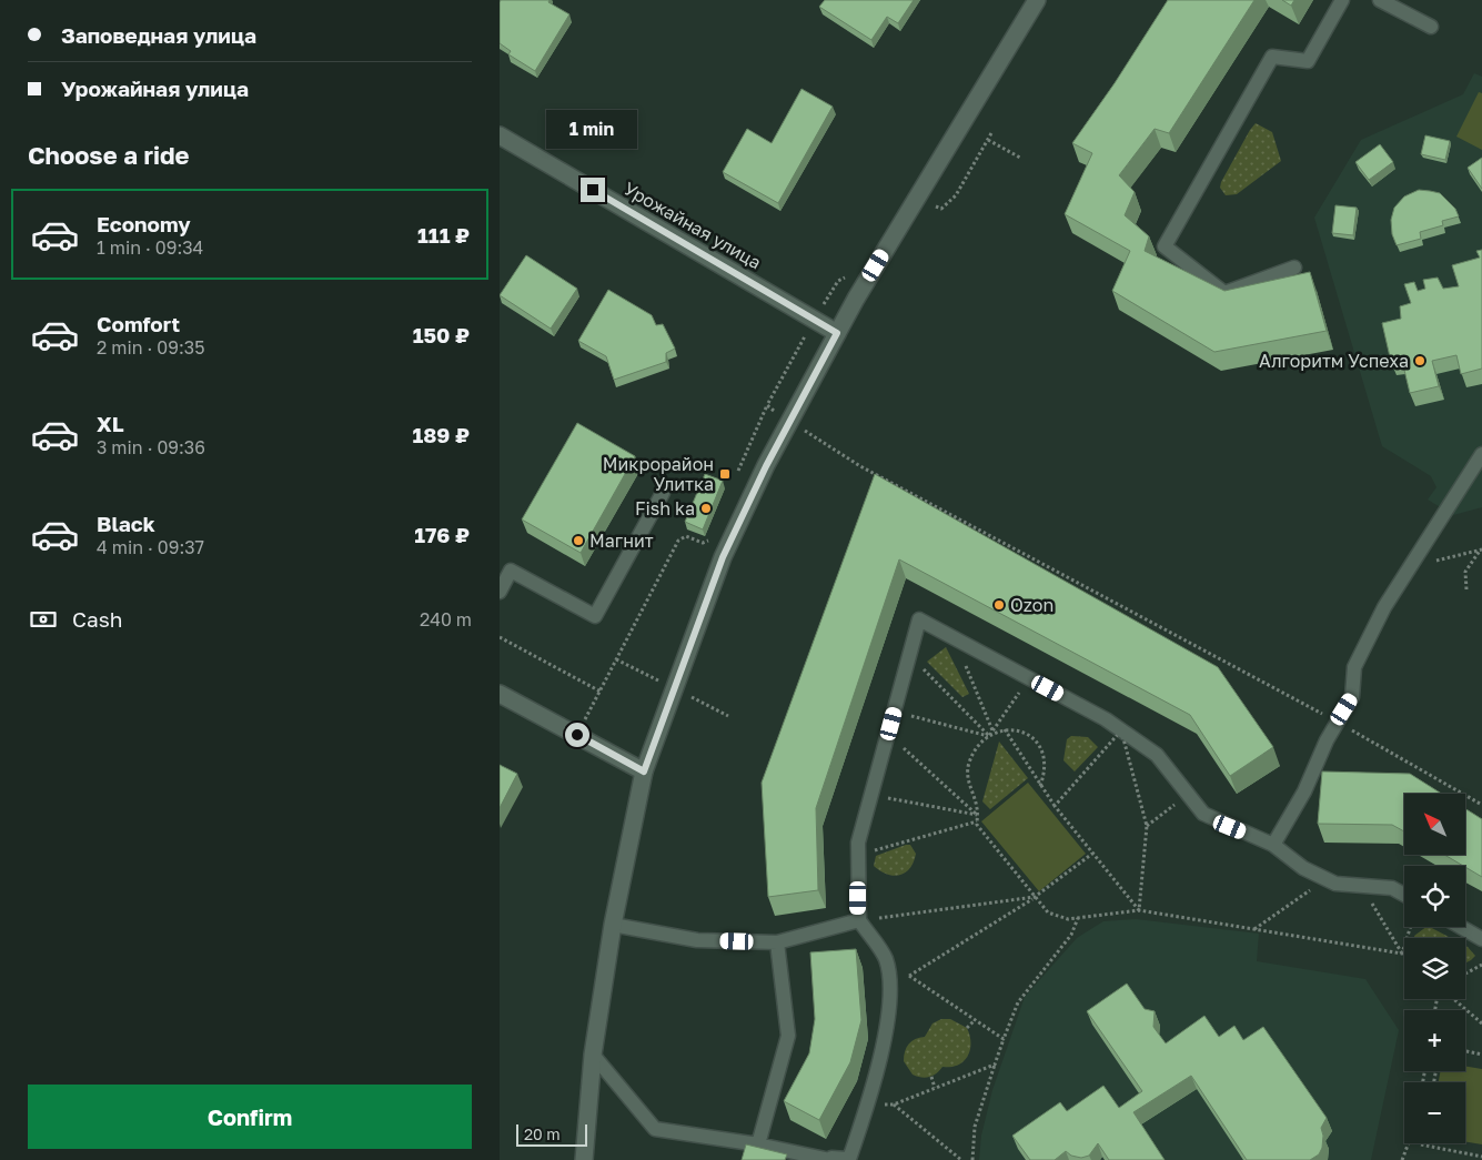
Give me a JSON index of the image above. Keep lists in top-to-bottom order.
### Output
{
  "streets": {
    "street": ["Урожайная улица"]
  },
  "places": {
    "other": [
      "Алгоритм Успеха",
      "Fish ka",
      "Магнит",
      "Ozon"
    ],
    "transit": ["Микрорайон Улитка"]
  },
  "scale_bar": "20 m",
  "north": "top left",
  "page": {
    "banner": ["Заповедная улица", "Урожайная улица"],
    "bubble": "1 min",
    "heading": "Choose a ride",
    "list": [
      {
        "name": "Economy",
        "note": "1 min · 09:34",
        "value": "111 ₽"
      },
      {
        "name": "Comfort",
        "note": "2 min · 09:35",
        "value": "150 ₽"
      },
      {
        "name": "XL",
        "note": "3 min · 09:36",
        "value": "189 ₽"
      },
      {
        "name": "Black",
        "note": "4 min · 09:37",
        "value": "176 ₽"
      }
    ],
    "pay": ["Cash", "240 m"],
    "map_buttons": ["+", "−"],
    "buttons": "Confirm",
    "scale": "20 m"
  }
}
